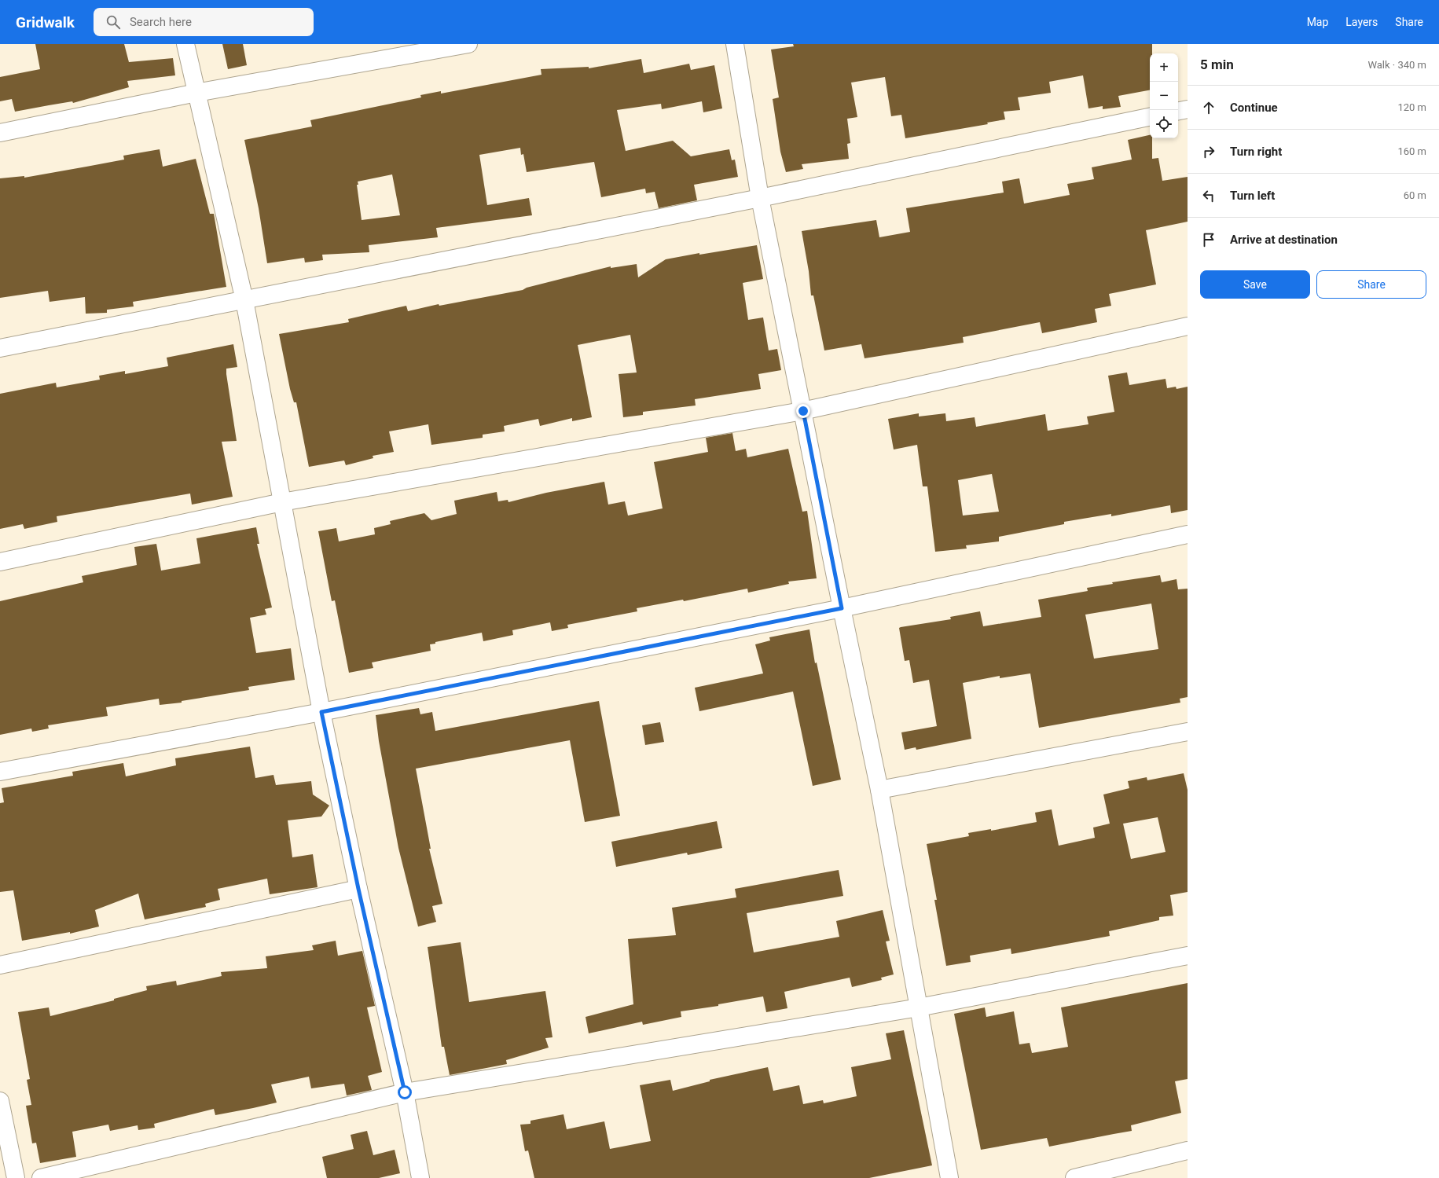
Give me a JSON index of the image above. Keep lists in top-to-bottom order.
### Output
{
  "page": {
    "header": "Gridwalk",
    "search": "Search here",
    "nav": ["Map", "Layers", "Share"],
    "heading": ["5 min", "Walk · 340 m"],
    "map_buttons": ["+", "−"],
    "list": [
      ["Continue", "120 m"],
      ["Turn right", "160 m"],
      ["Turn left", "60 m"],
      "Arrive at destination"
    ],
    "buttons": ["Save", "Share"]
  }
}
